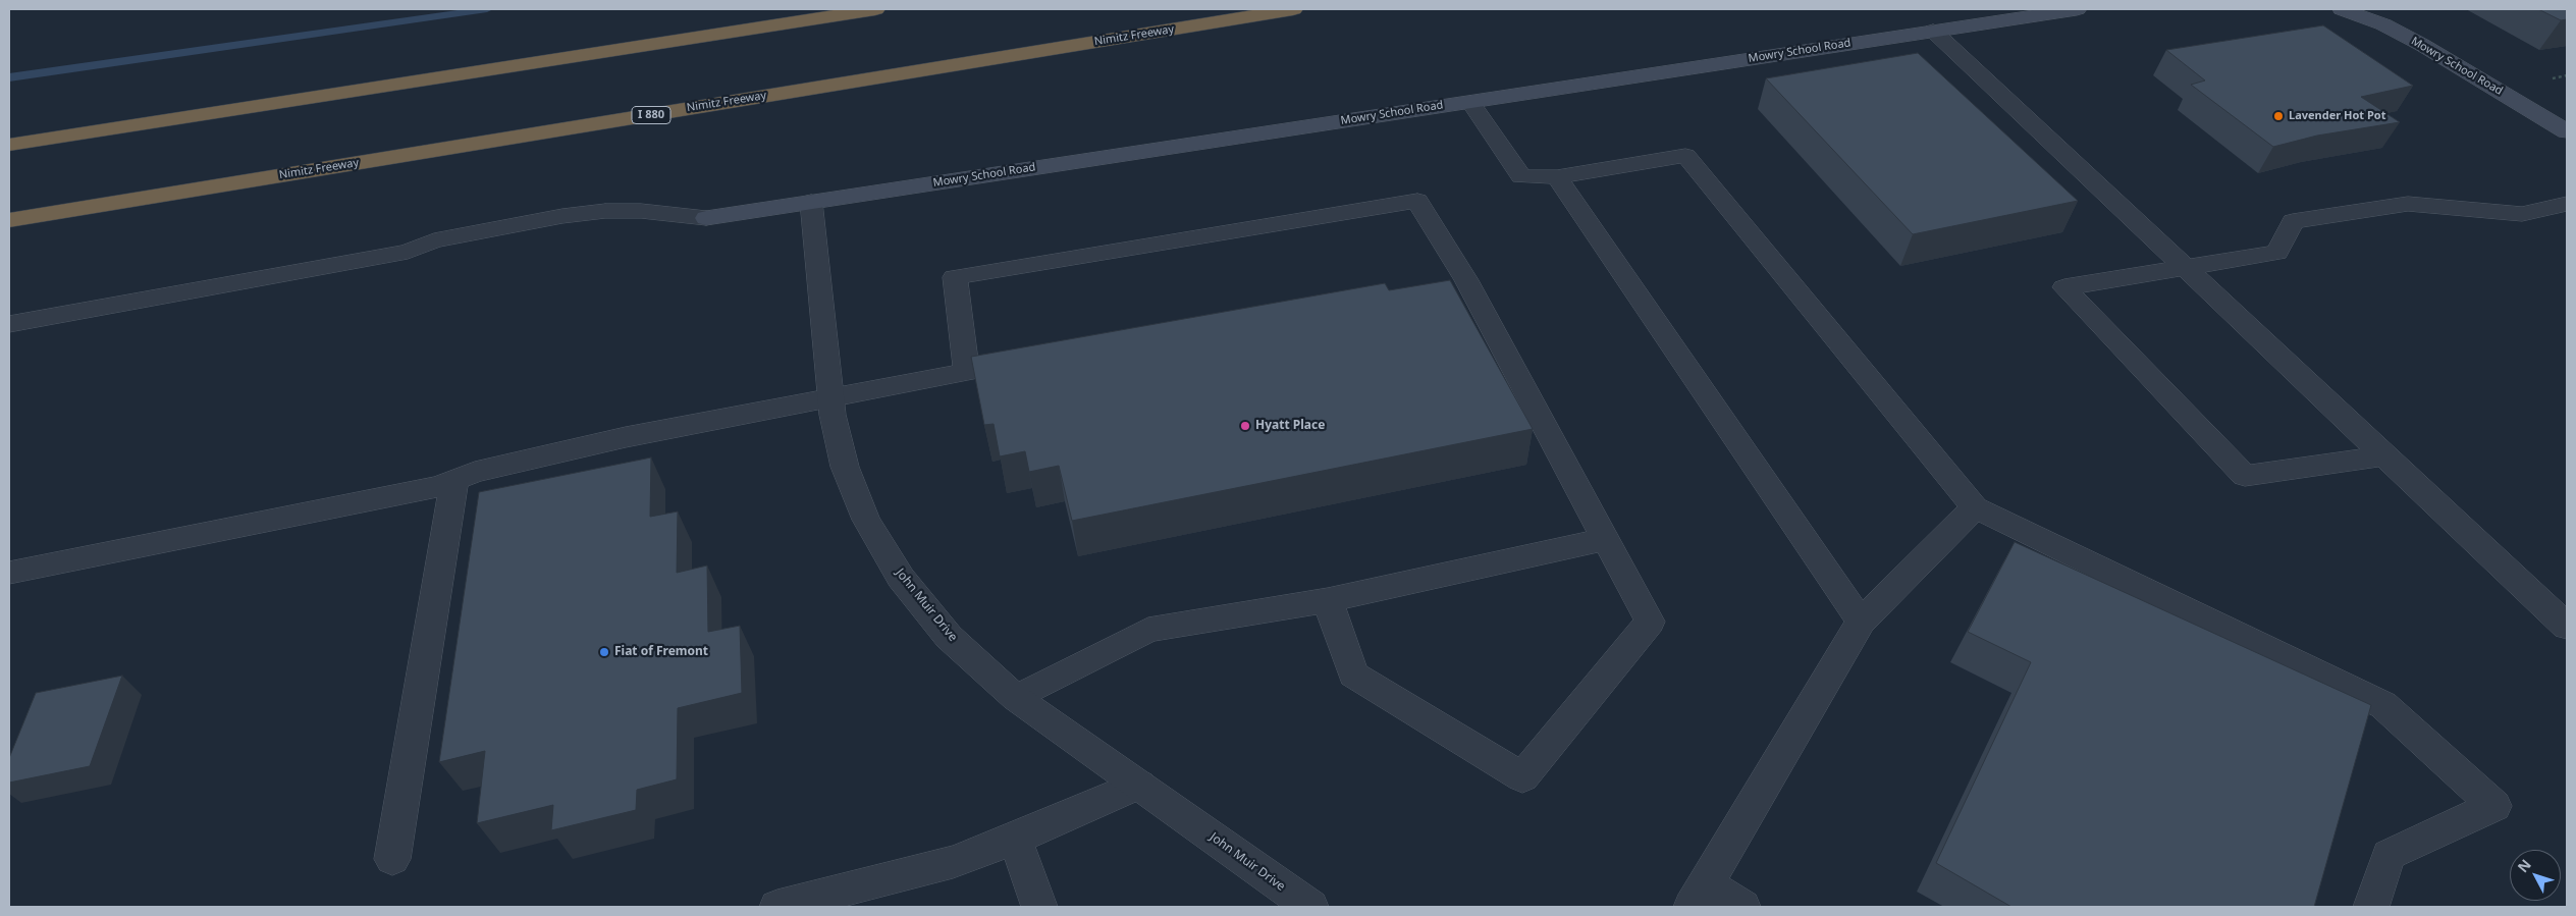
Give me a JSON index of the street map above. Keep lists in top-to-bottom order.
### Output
{
  "streets": {
    "highway": ["Nimitz Freeway", "I 880"],
    "street": ["Mowry School Road", "John Muir Drive"]
  },
  "crossings": [
    ["Mowry School Road", "John Muir Drive"]
  ],
  "places": ["Lavender Hot Pot", "Hyatt Place", "Fiat of Fremont"],
  "north": "top left"
}
